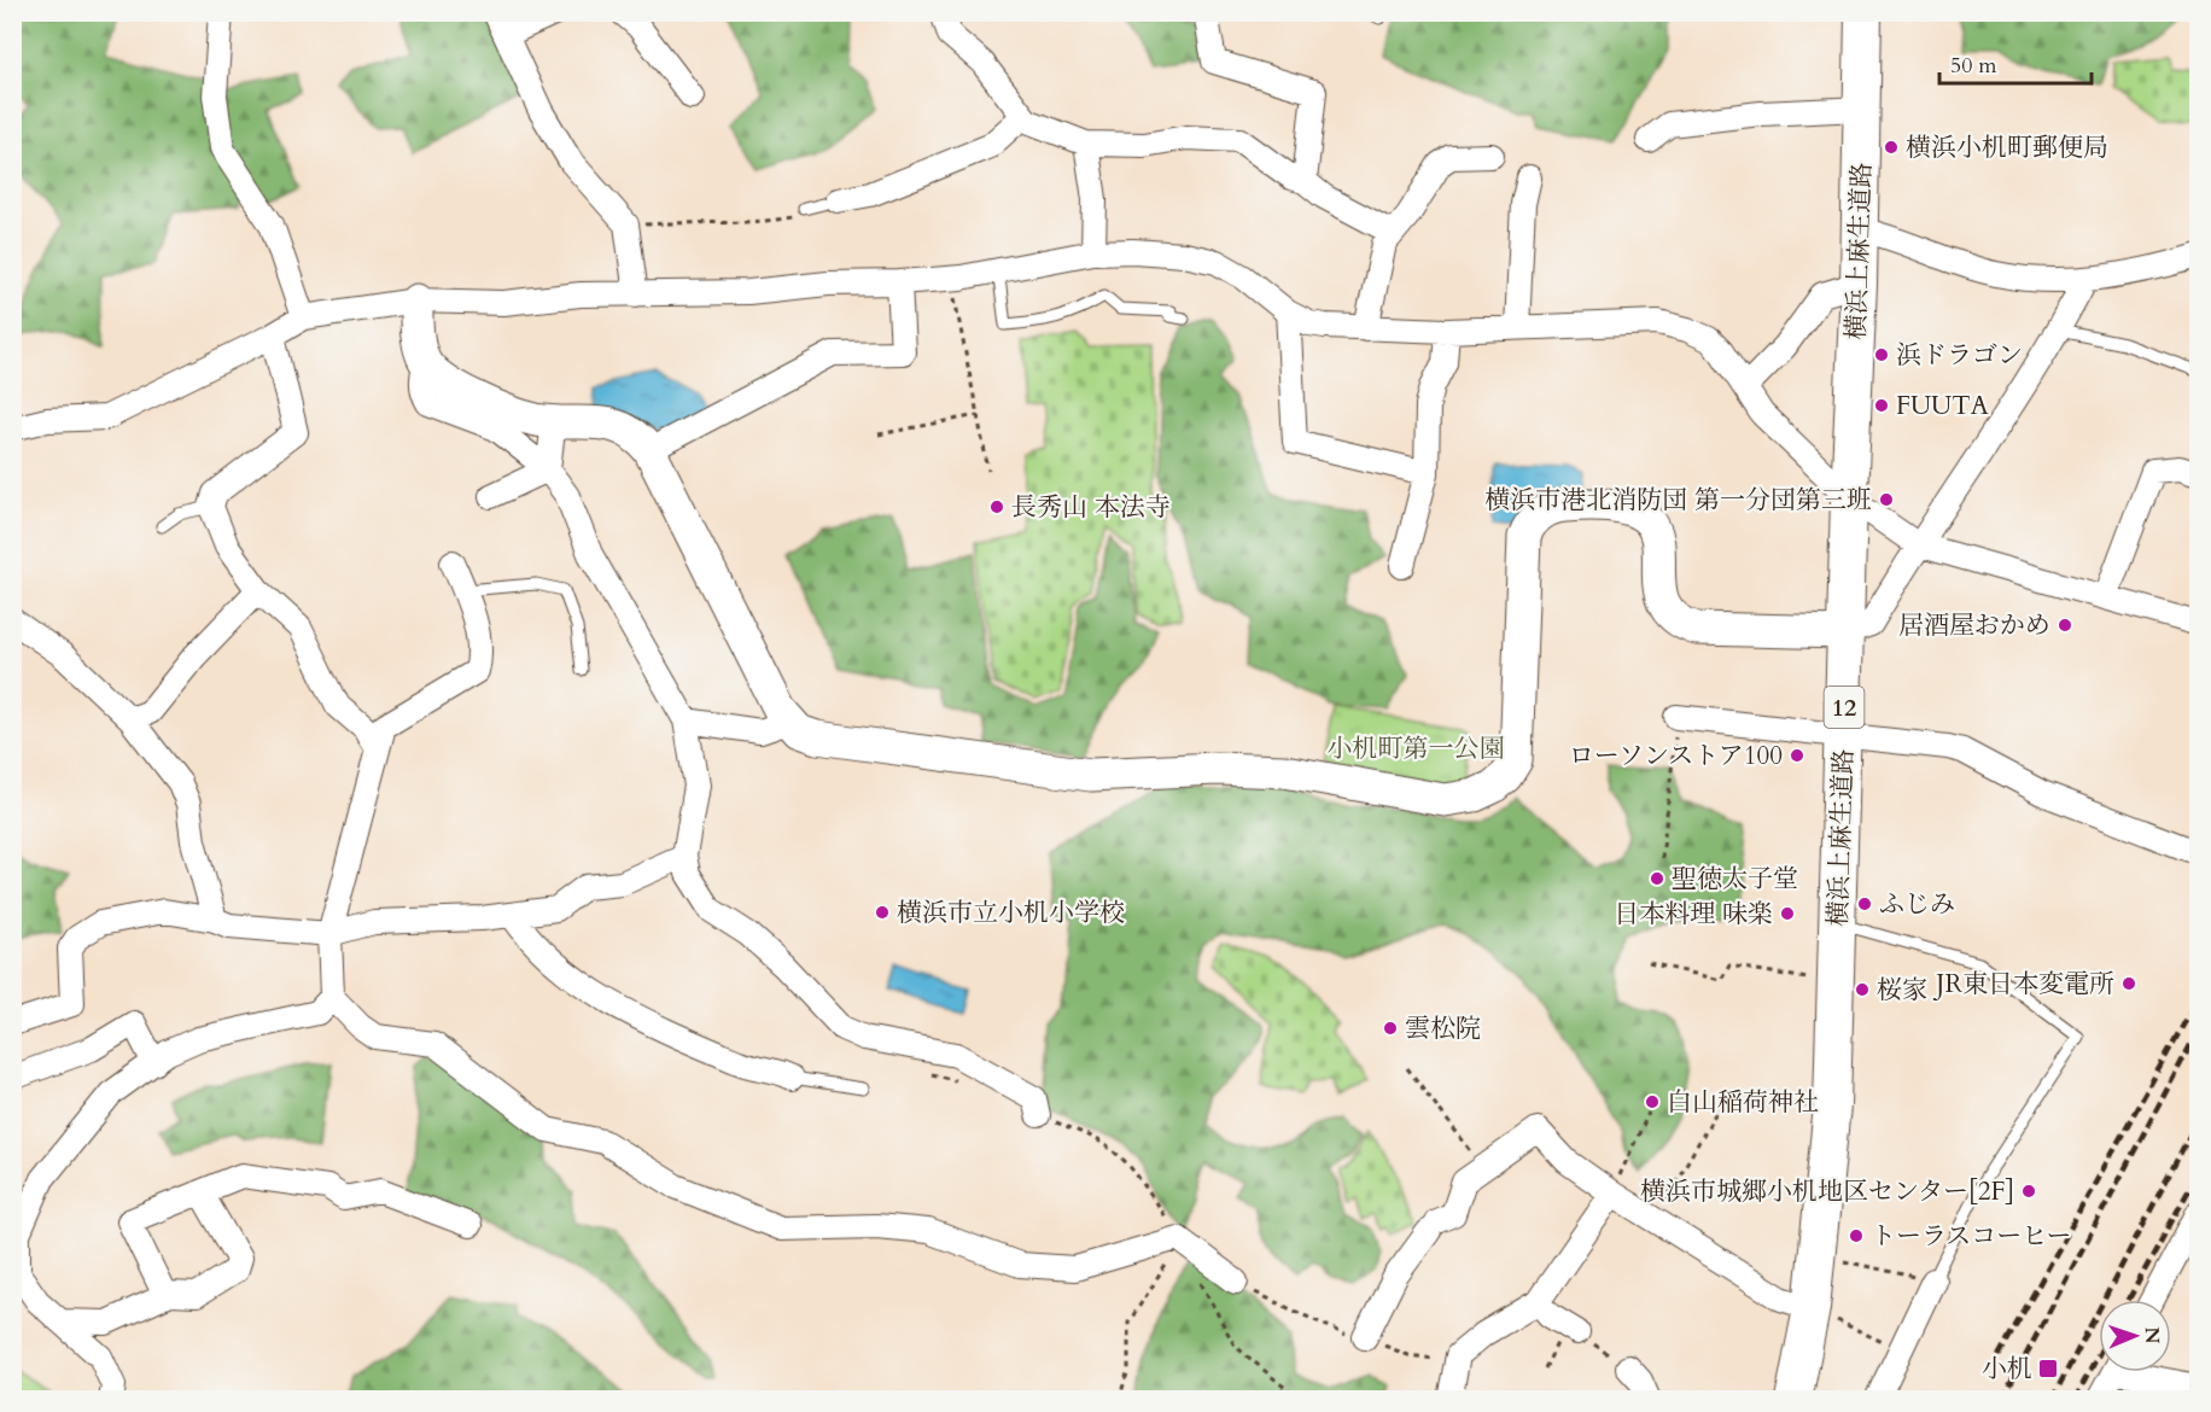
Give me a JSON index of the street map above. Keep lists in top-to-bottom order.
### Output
{
  "streets": {
    "main road": ["横浜上麻生道路", "12"]
  },
  "parks": ["小机町第一公園"],
  "places": {
    "other": [
      "横浜小机町郵便局",
      "浜ドラゴン",
      "FUUTA",
      "横浜市港北消防団 第一分団第三班",
      "長秀山 本法寺",
      "居酒屋おかめ",
      "ローソンストア100",
      "聖徳太子堂",
      "ふじみ",
      "横浜市立小机小学校",
      "日本料理 味楽",
      "JR東日本変電所",
      "桜家",
      "雲松院",
      "白山稲荷神社",
      "横浜市城郷小机地区センター[2F]",
      "トーラスコーヒー"
    ],
    "transit": ["小机"]
  },
  "scale_bar": "50 m",
  "north": "right"
}
